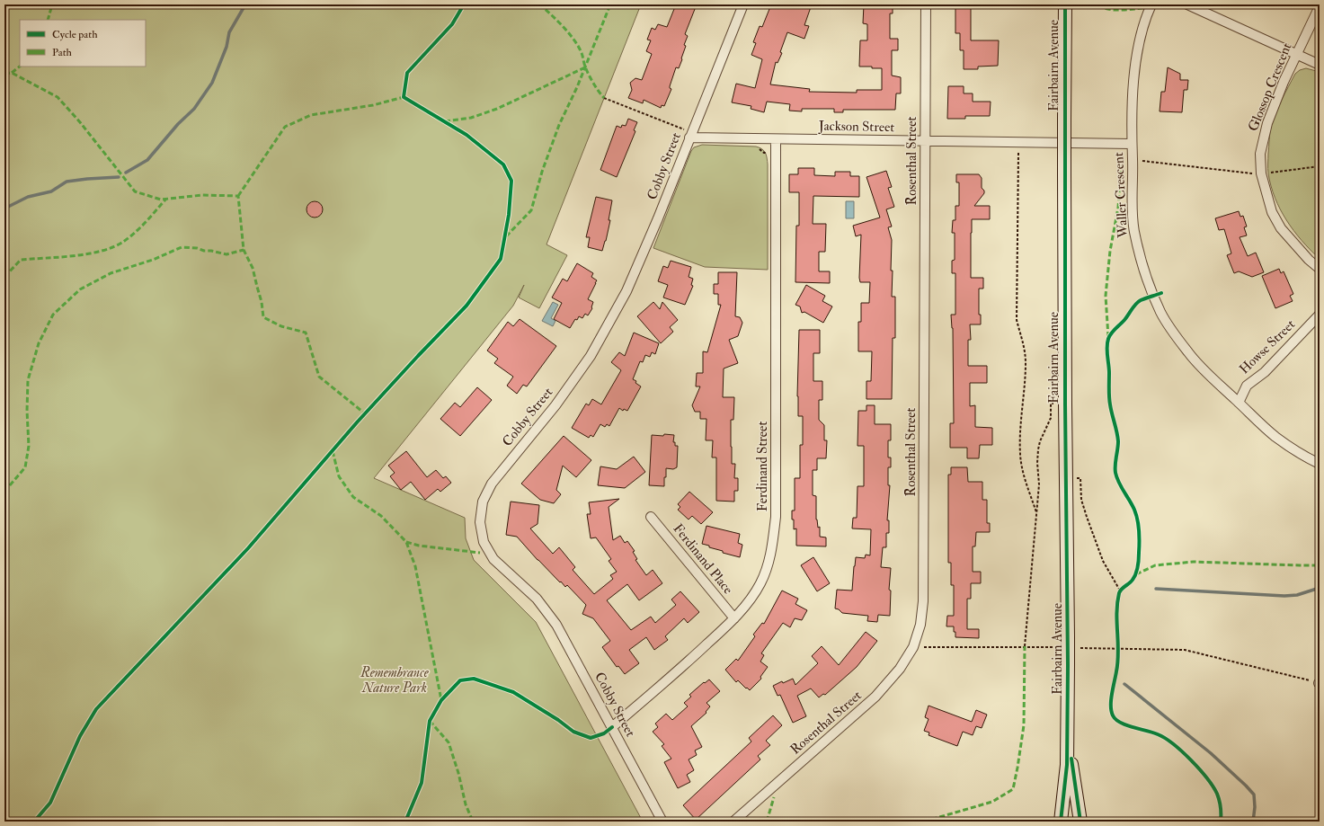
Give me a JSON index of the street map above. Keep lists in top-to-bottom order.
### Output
{
  "streets": {
    "main road": ["Fairbairn Avenue"],
    "street": [
      "Glossop Crescent",
      "Jackson Street",
      "Rosenthal Street",
      "Cobby Street",
      "Waller Crescent",
      "Howse Street",
      "Ferdinand Street",
      "Ferdinand Place"
    ]
  },
  "crossings": [
    ["Jackson Street", "Rosenthal Street"],
    ["Jackson Street", "Cobby Street"],
    ["Jackson Street", "Waller Crescent"],
    ["Jackson Street", "Ferdinand Street"],
    ["Cobby Street", "Ferdinand Street"],
    ["Waller Crescent", "Howse Street"],
    ["Ferdinand Street", "Ferdinand Place"]
  ],
  "parks": ["Remembrance Nature Park"],
  "legend": ["Cycle path", "Path"]
}
